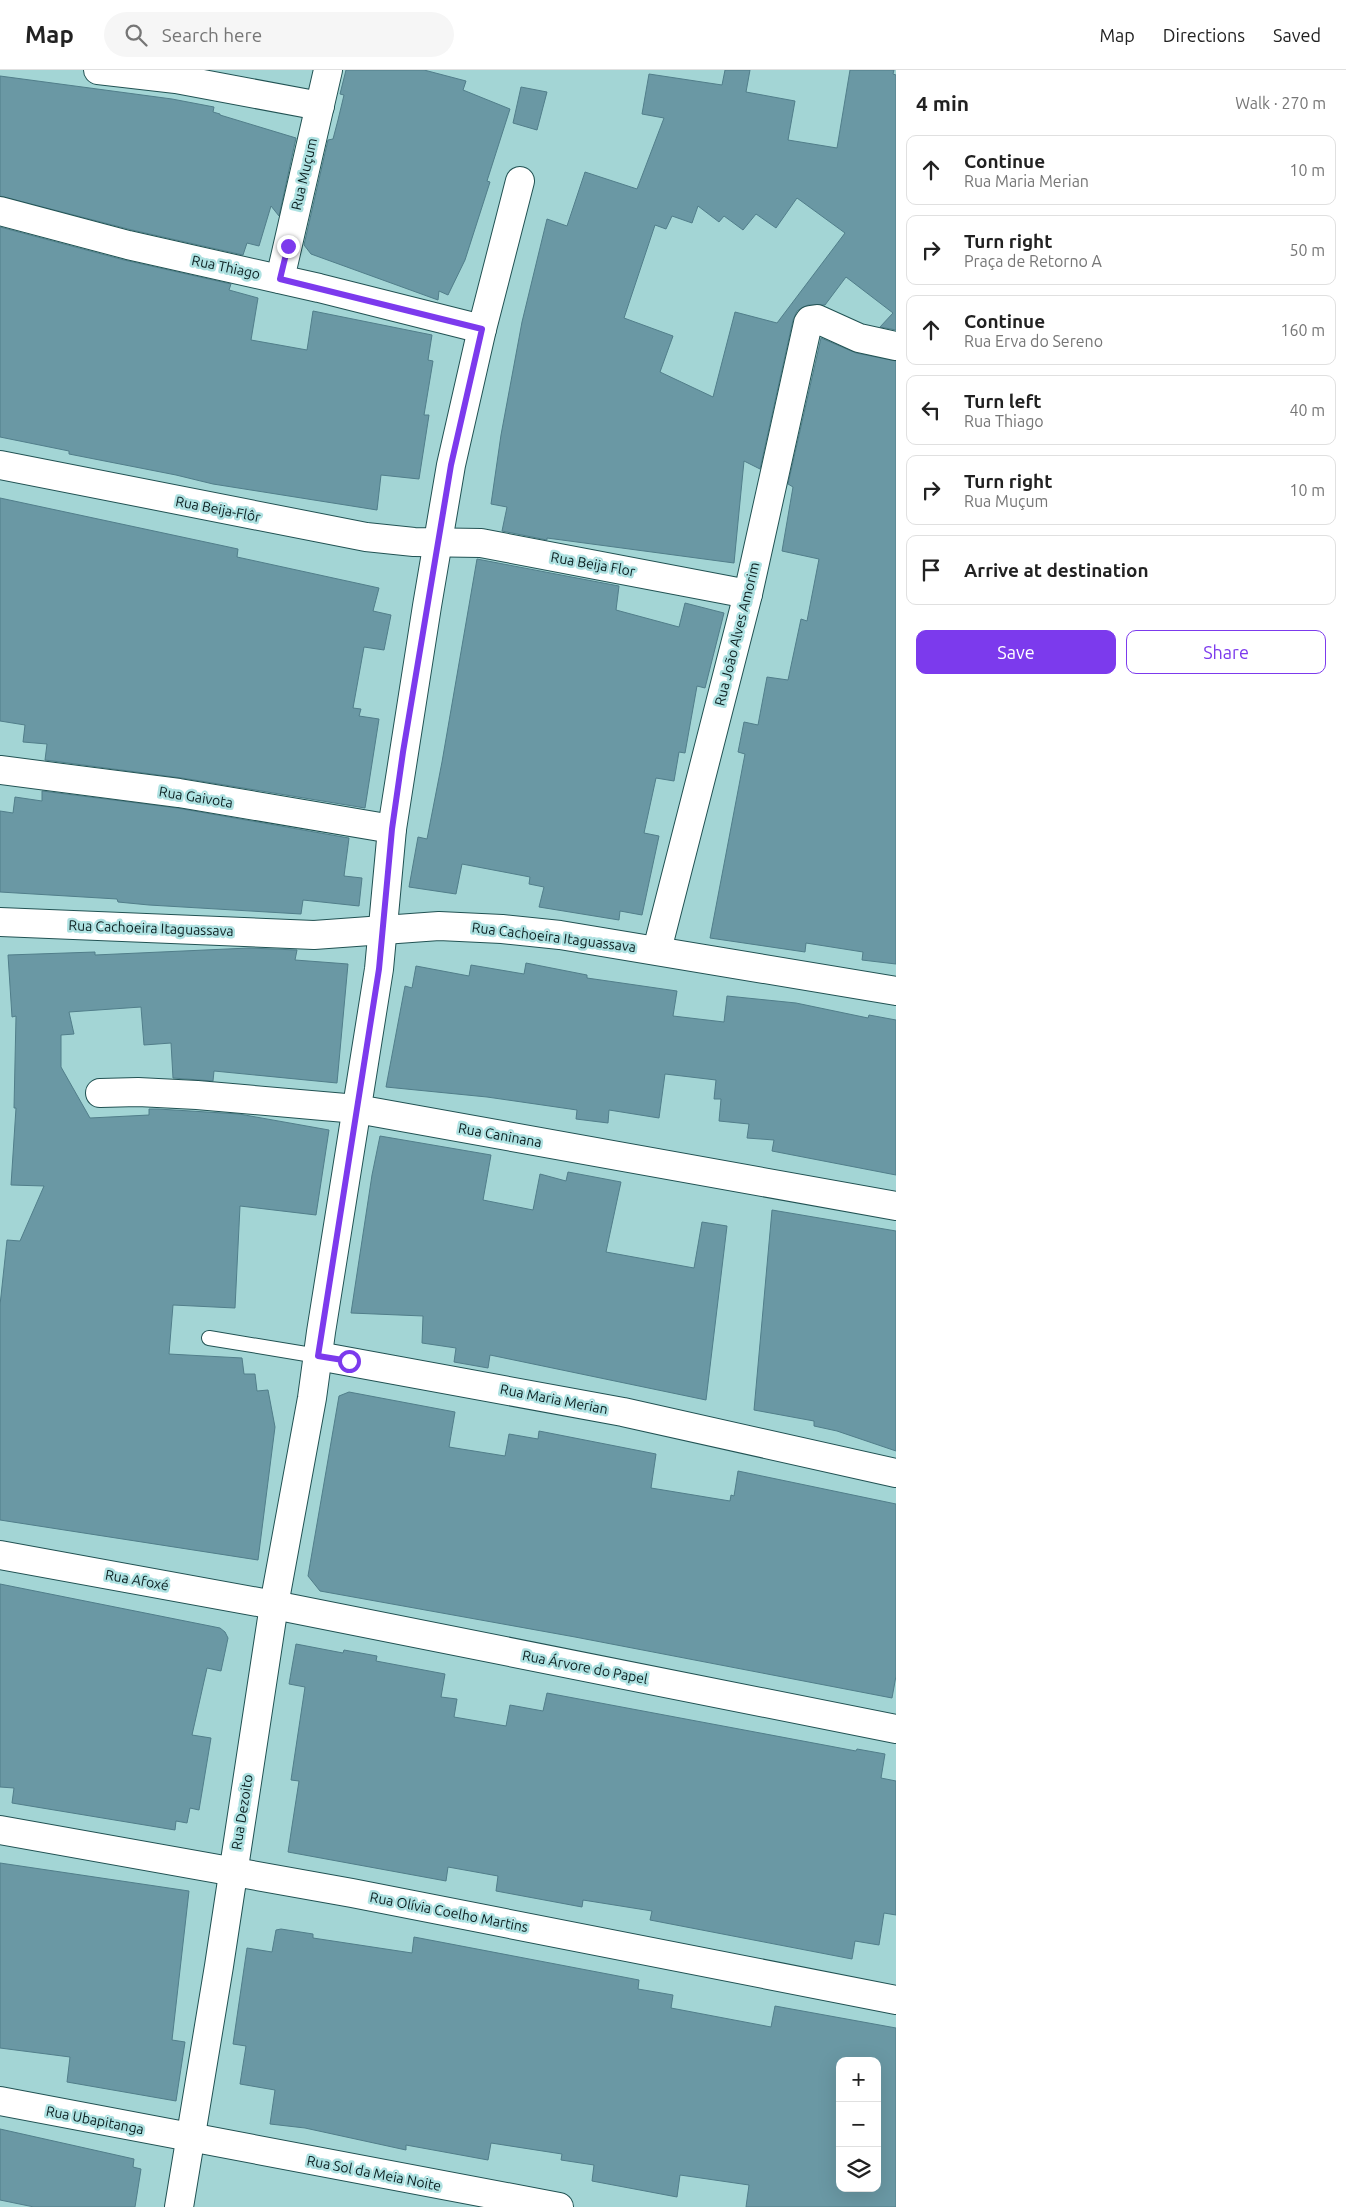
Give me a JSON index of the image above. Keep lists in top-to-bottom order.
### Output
{
  "streets": {
    "street": [
      "Rua Muçum",
      "Rua Thiago",
      "Rua Beija-Flôr",
      "Rua Beija Flor",
      "Rua João Alves Amorim",
      "Rua Gaivota",
      "Rua Cachoeira Itaguassava",
      "Rua Caninana",
      "Rua Maria Merian",
      "Rua Afoxé",
      "Rua Árvore do Papel",
      "Rua Dezoito",
      "Rua Olívia Coelho Martins",
      "Rua Ubapitanga",
      "Rua Sol da Meia Noite"
    ]
  },
  "crossings": [
    ["Rua Muçum", "Rua Thiago"],
    ["Rua Thiago", "Rua Dezoito"],
    ["Rua Beija-Flôr", "Rua Beija Flor"],
    ["Rua Beija-Flôr", "Rua Dezoito"],
    ["Rua Beija Flor", "Rua João Alves Amorim"],
    ["Rua Beija Flor", "Rua Dezoito"],
    ["Rua João Alves Amorim", "Rua Cachoeira Itaguassava"],
    ["Rua Gaivota", "Rua Dezoito"],
    ["Rua Cachoeira Itaguassava", "Rua Dezoito"],
    ["Rua Caninana", "Rua Dezoito"],
    ["Rua Maria Merian", "Rua Dezoito"],
    ["Rua Afoxé", "Rua Árvore do Papel"],
    ["Rua Afoxé", "Rua Dezoito"],
    ["Rua Árvore do Papel", "Rua Dezoito"],
    ["Rua Dezoito", "Rua Olívia Coelho Martins"],
    ["Rua Dezoito", "Rua Ubapitanga"],
    ["Rua Dezoito", "Rua Sol da Meia Noite"],
    ["Rua Ubapitanga", "Rua Sol da Meia Noite"]
  ],
  "page": {
    "header": "Map",
    "search": "Search here",
    "nav": ["Map", "Directions", "Saved"],
    "heading": ["4 min", "Walk · 270 m"],
    "list": [
      ["Continue", "Rua Maria Merian", "10 m"],
      ["Turn right", "Praça de Retorno A", "50 m"],
      ["Continue", "Rua Erva do Sereno", "160 m"],
      ["Turn left", "Rua Thiago", "40 m"],
      ["Turn right", "Rua Muçum", "10 m"],
      "Arrive at destination"
    ],
    "buttons": ["Save", "Share"],
    "map_buttons": ["+", "−"]
  }
}
